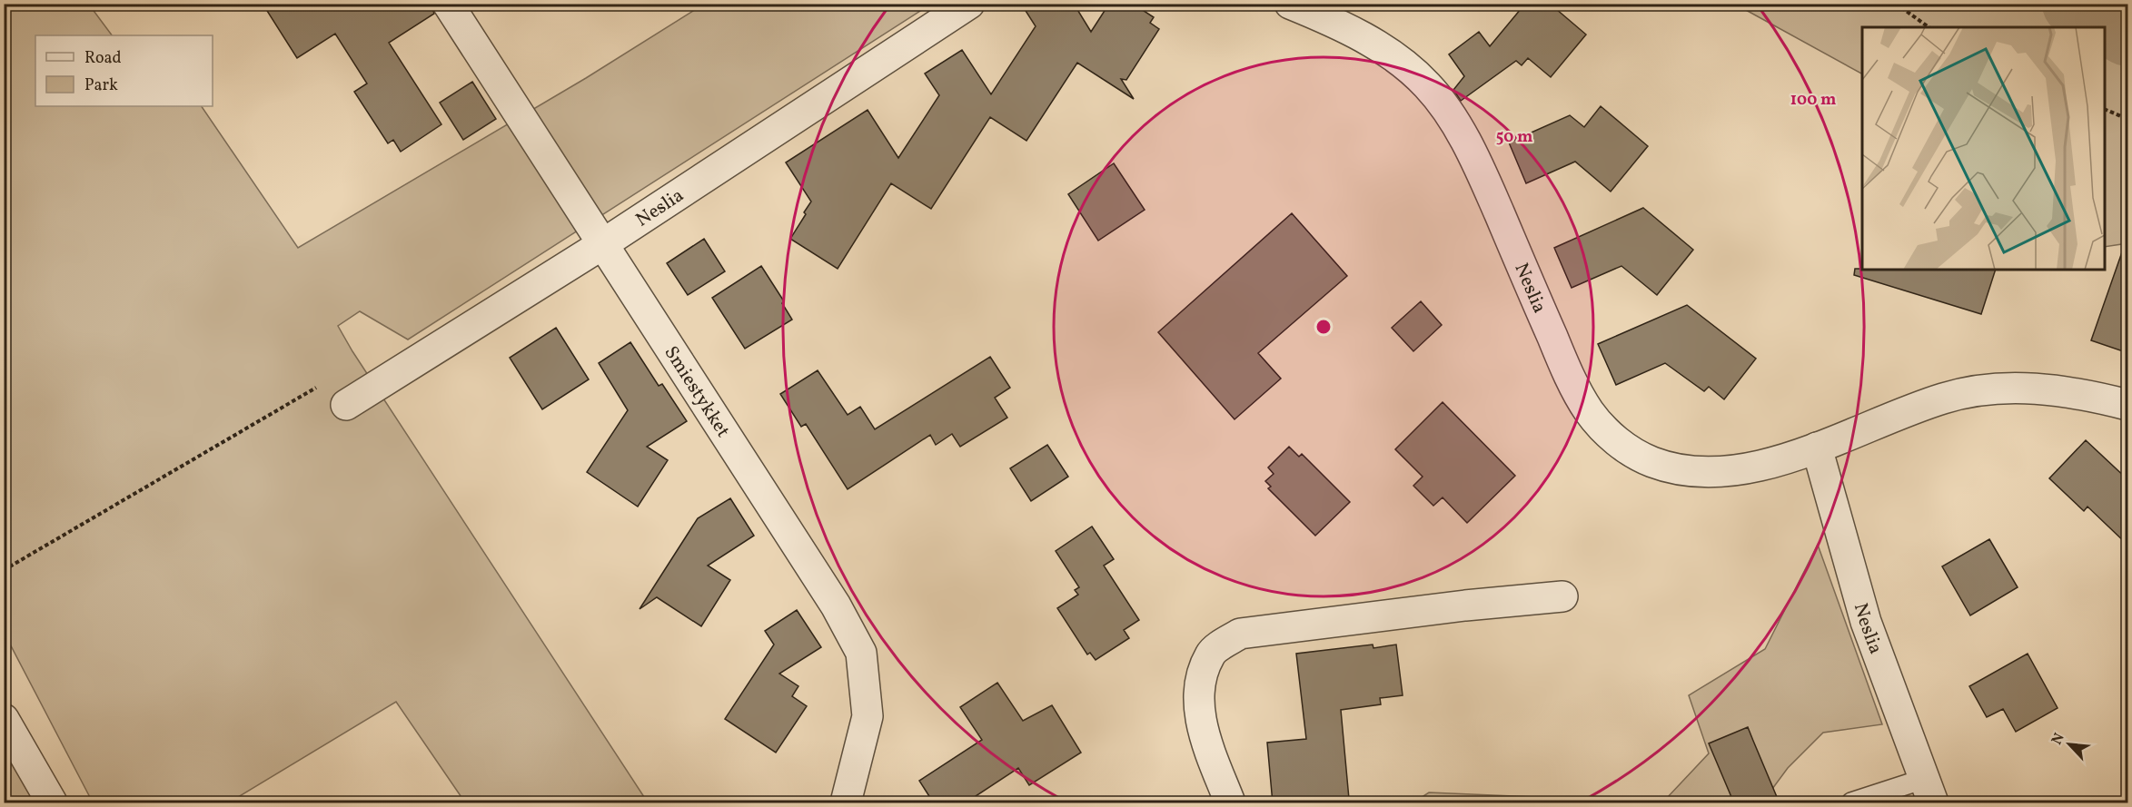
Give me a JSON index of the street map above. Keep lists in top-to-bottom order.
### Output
{
  "streets": {
    "street": ["Neslia", "Smiestykket"]
  },
  "crossings": [
    ["Neslia", "Smiestykket"]
  ],
  "legend": ["Road", "Park"],
  "north": "top left",
  "rings": ["100 m", "50 m"]
}
